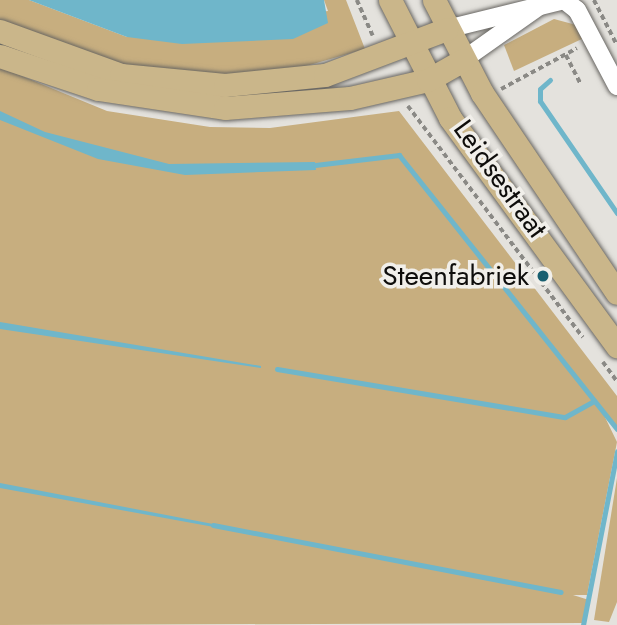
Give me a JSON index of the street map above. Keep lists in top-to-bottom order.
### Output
{
  "streets": {
    "main road": ["Leidsestraat"]
  },
  "places": ["Steenfabriek"]
}
